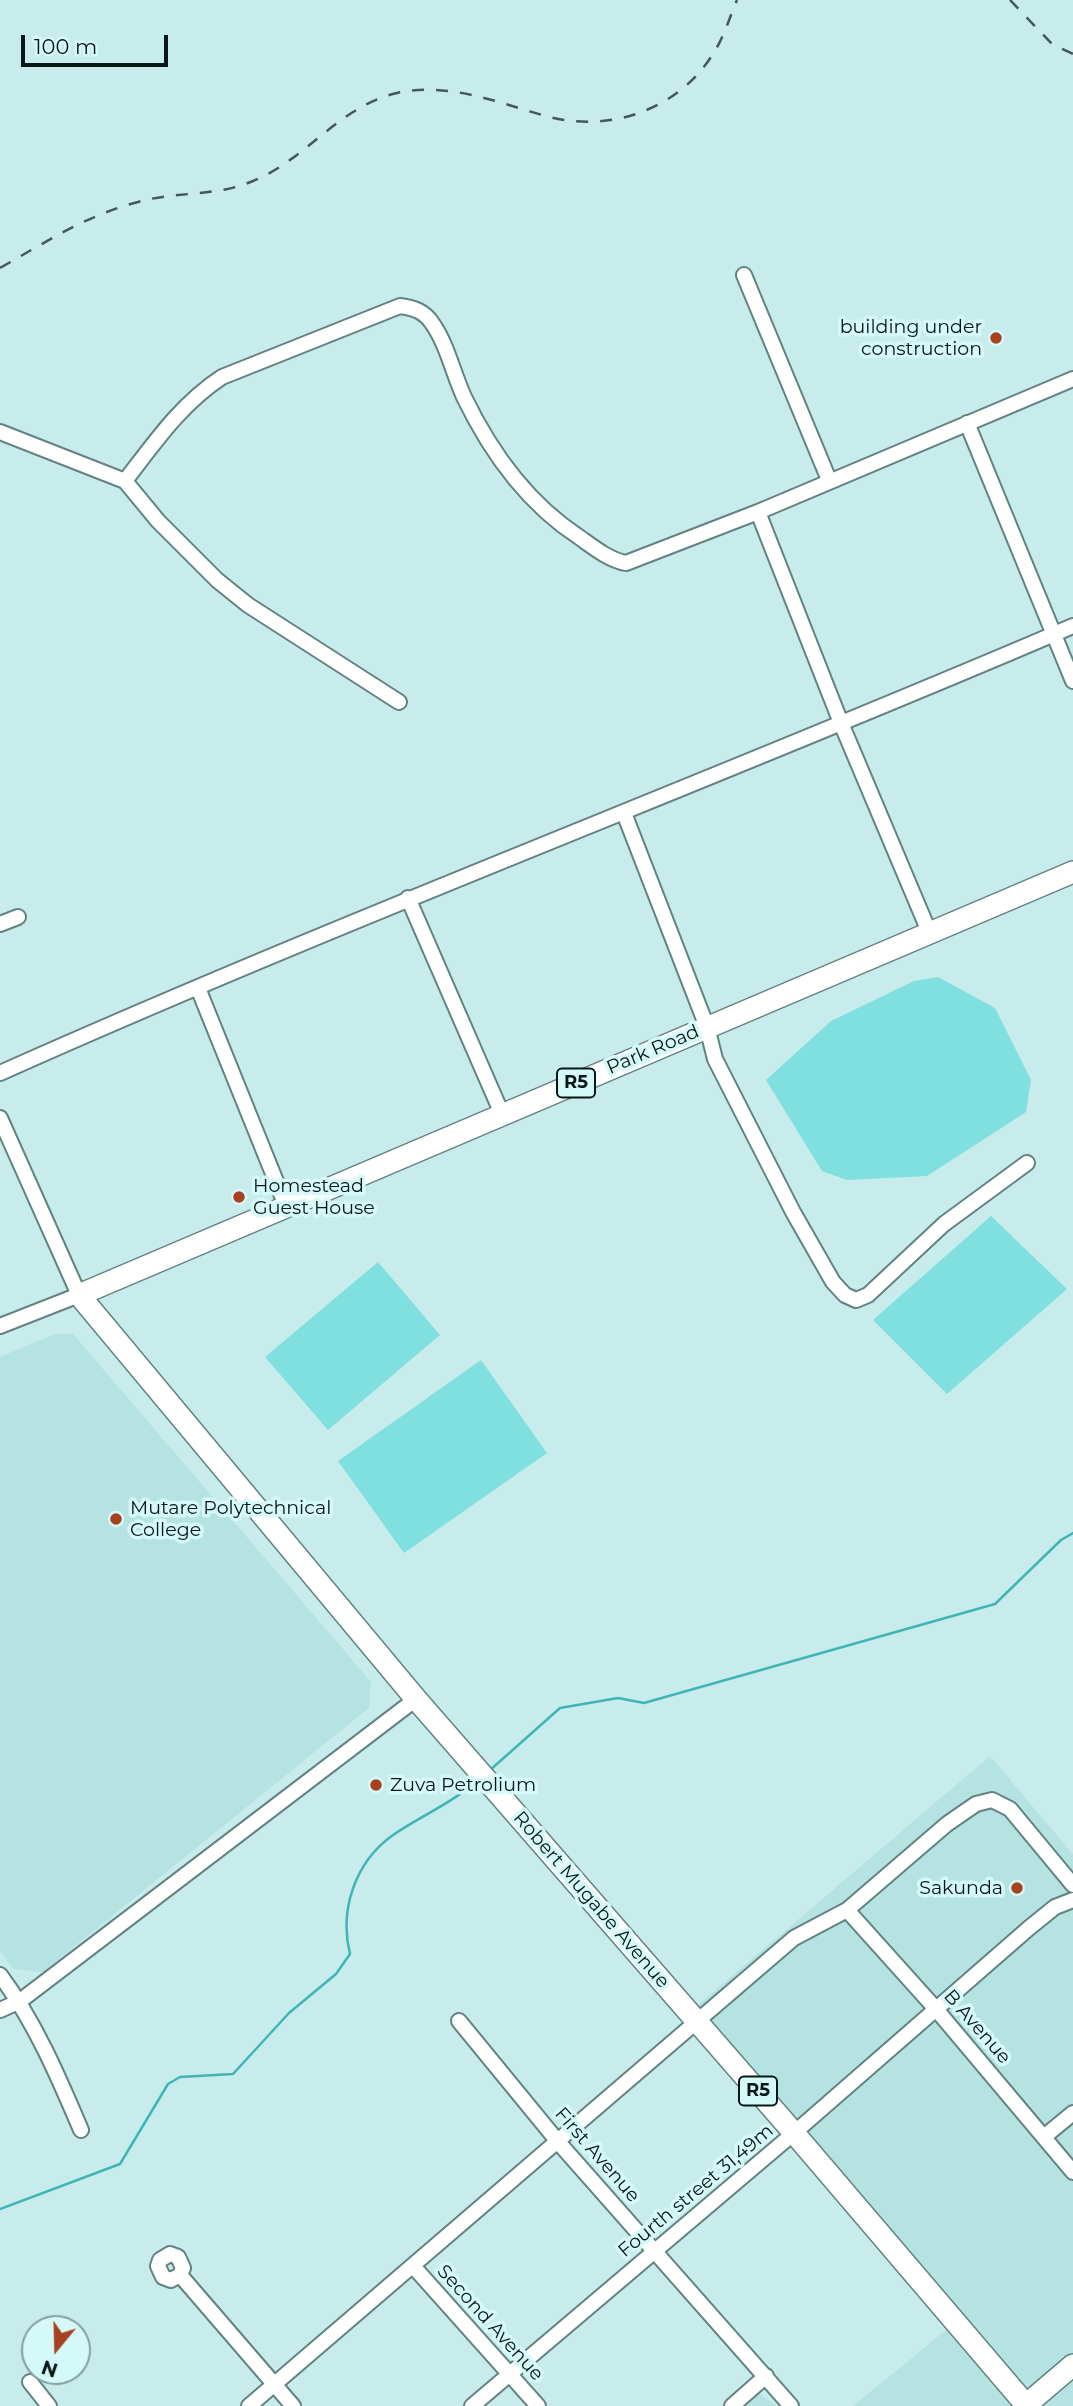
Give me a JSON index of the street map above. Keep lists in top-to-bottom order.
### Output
{
  "streets": {
    "highway": ["Park Road", "R5", "Robert Mugabe Avenue"],
    "street": [
      "B Avenue",
      "First Avenue",
      "Fourth street 31,49m",
      "Second Avenue"
    ]
  },
  "crossings": [
    ["Park Road", "Robert Mugabe Avenue"],
    ["Robert Mugabe Avenue", "Fourth street 31,49m"],
    ["B Avenue", "Fourth street 31,49m"],
    ["First Avenue", "Fourth street 31,49m"],
    ["Fourth street 31,49m", "Second Avenue"]
  ],
  "places": [
    "building under construction",
    "Homestead Guest House",
    "Mutare Polytechnical College",
    "Zuva Petrolium",
    "Sakunda"
  ],
  "scale_bar": "100 m",
  "north": "bottom"
}
